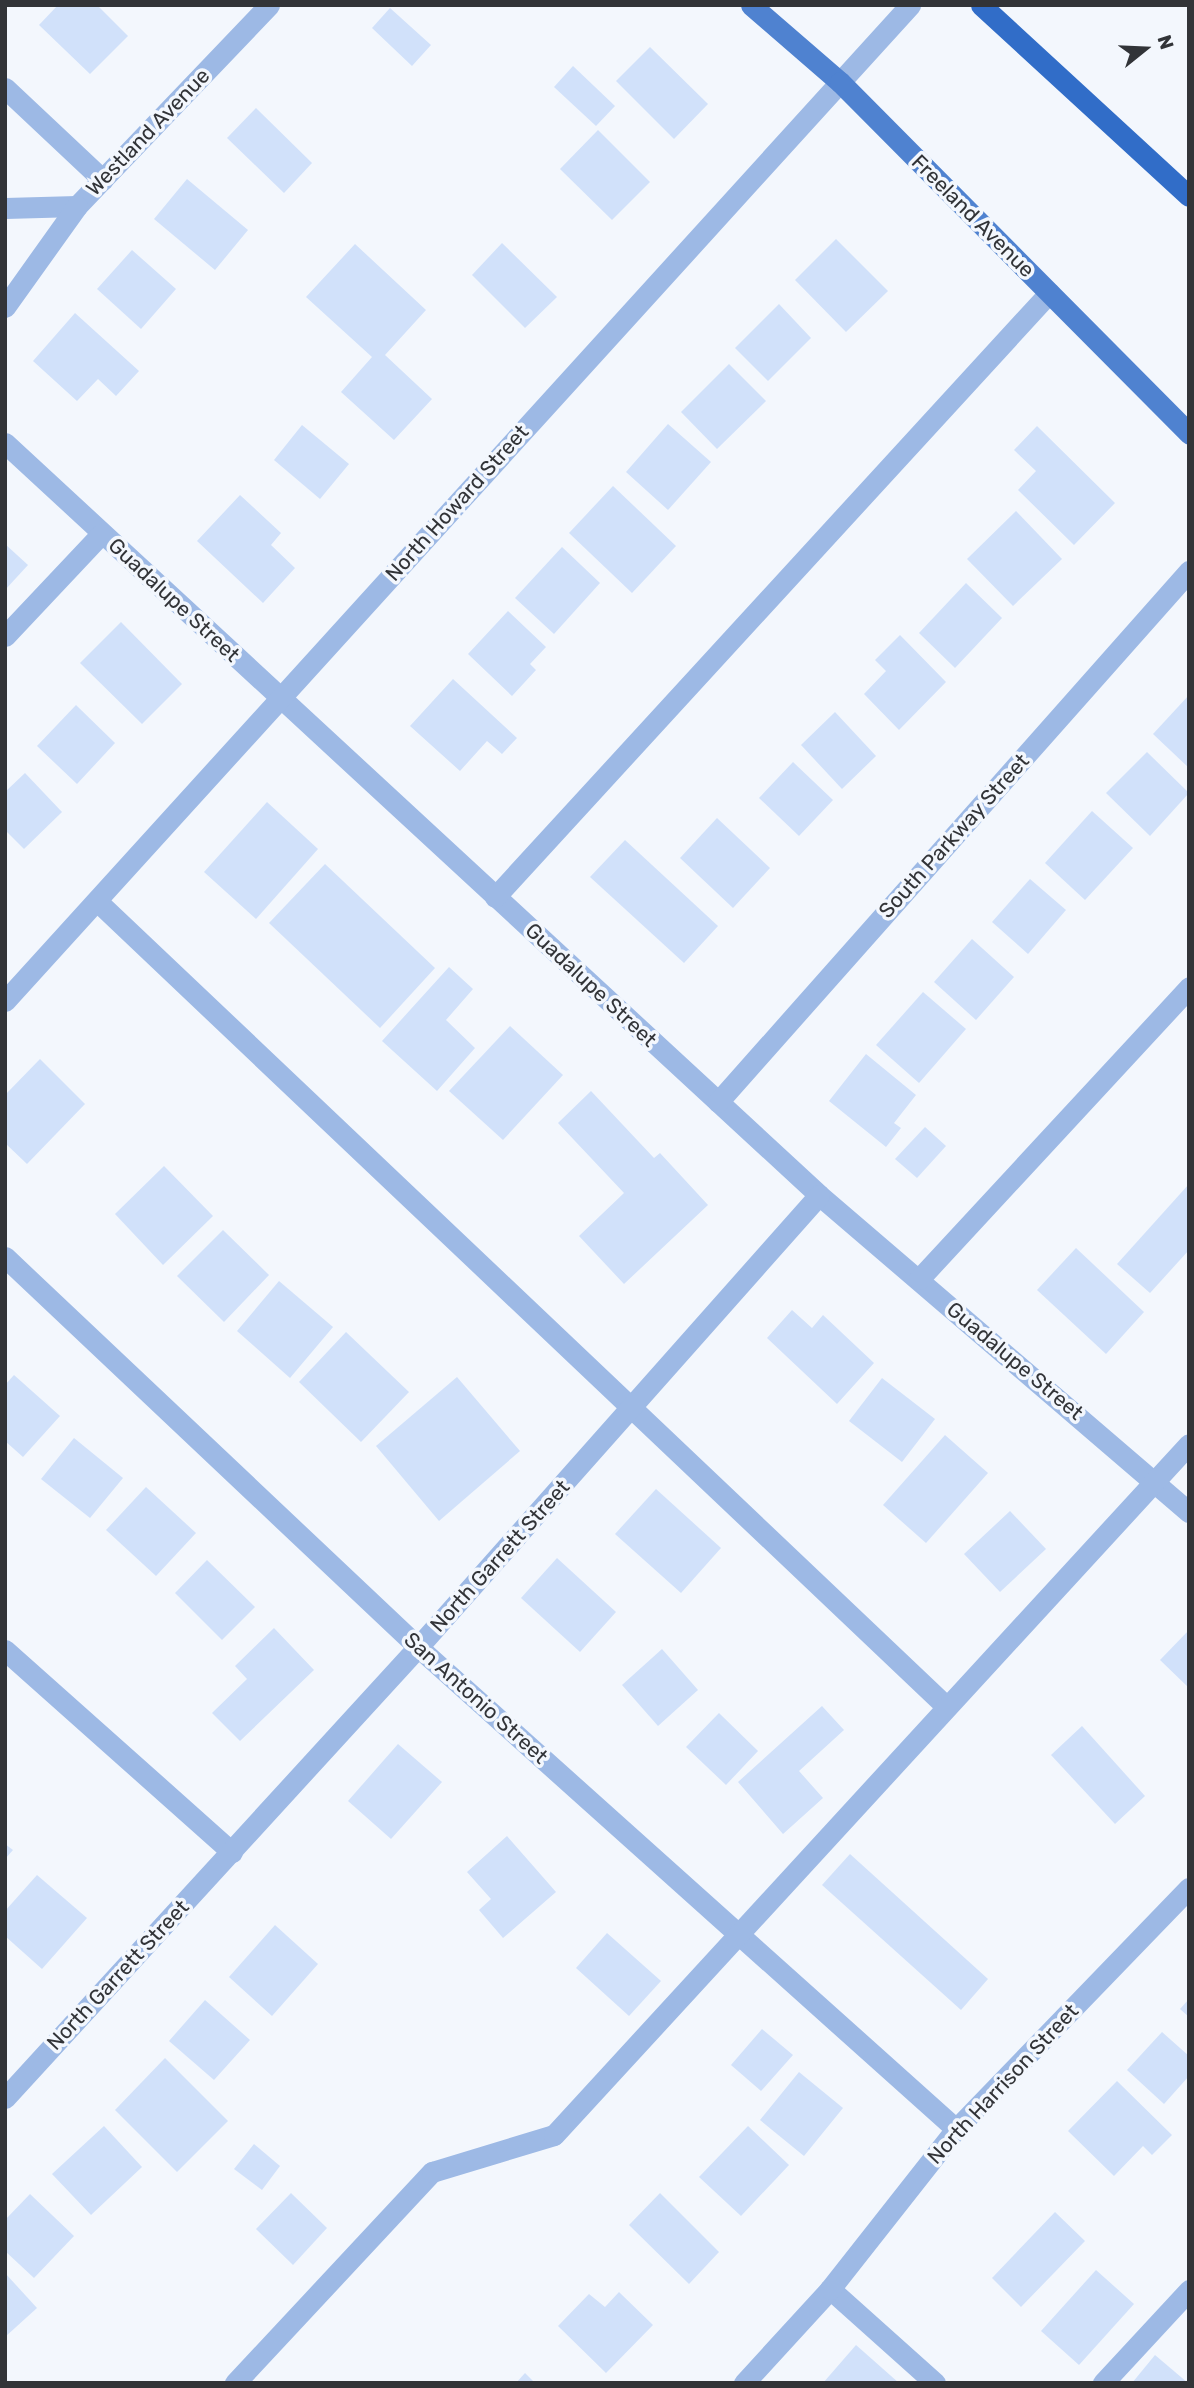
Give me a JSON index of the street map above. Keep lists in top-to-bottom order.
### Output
{
  "streets": {
    "main road": ["Freeland Avenue"],
    "street": [
      "Westland Avenue",
      "North Howard Street",
      "Guadalupe Street",
      "South Parkway Street",
      "North Garrett Street",
      "San Antonio Street",
      "North Harrison Street"
    ]
  },
  "crossings": [
    ["Freeland Avenue", "North Howard Street"],
    ["North Howard Street", "Guadalupe Street"],
    ["Guadalupe Street", "South Parkway Street"],
    ["Guadalupe Street", "North Garrett Street"],
    ["North Garrett Street", "San Antonio Street"],
    ["San Antonio Street", "North Harrison Street"]
  ],
  "north": "right"
}
